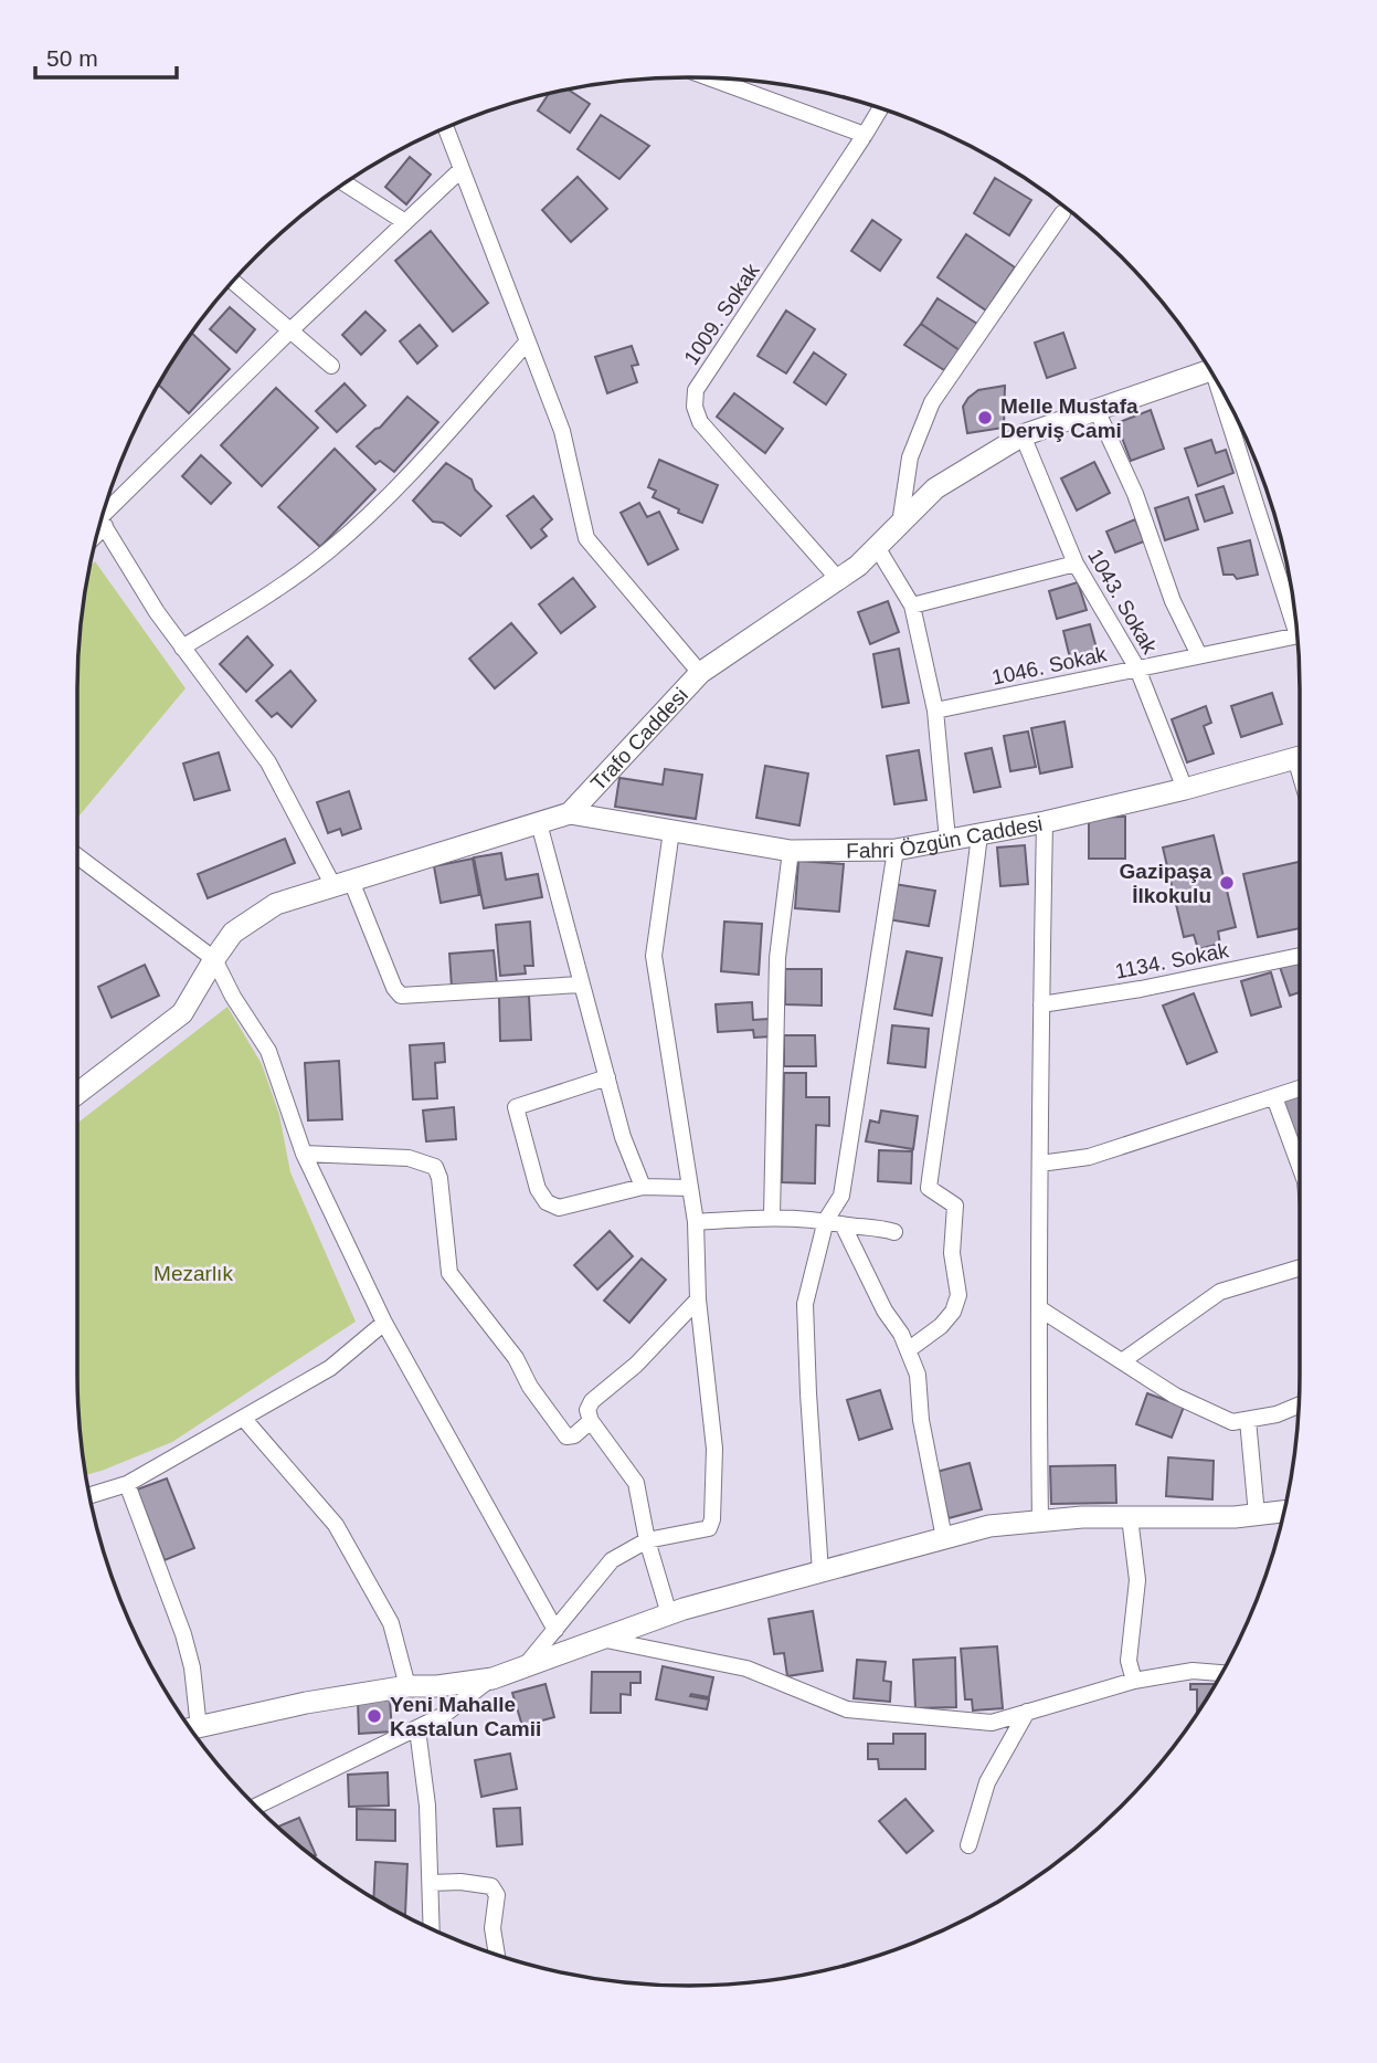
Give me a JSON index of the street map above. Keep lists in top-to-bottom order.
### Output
{
  "streets": {
    "street": [
      "1009. Sokak",
      "1043. Sokak",
      "1046. Sokak",
      "Trafo Caddesi",
      "Fahri Özgün Caddesi",
      "1134. Sokak"
    ]
  },
  "crossings": [
    ["1009. Sokak", "Trafo Caddesi"],
    ["1043. Sokak", "1046. Sokak"],
    ["1043. Sokak", "Trafo Caddesi"],
    ["1043. Sokak", "Fahri Özgün Caddesi"],
    ["Trafo Caddesi", "Fahri Özgün Caddesi"]
  ],
  "parks": ["Mezarlık"],
  "places": ["Melle Mustafa Derviş Cami", "Gazipaşa İlkokulu", "Yeni Mahalle Kastalun Camii"],
  "scale_bar": "50 m"
}
